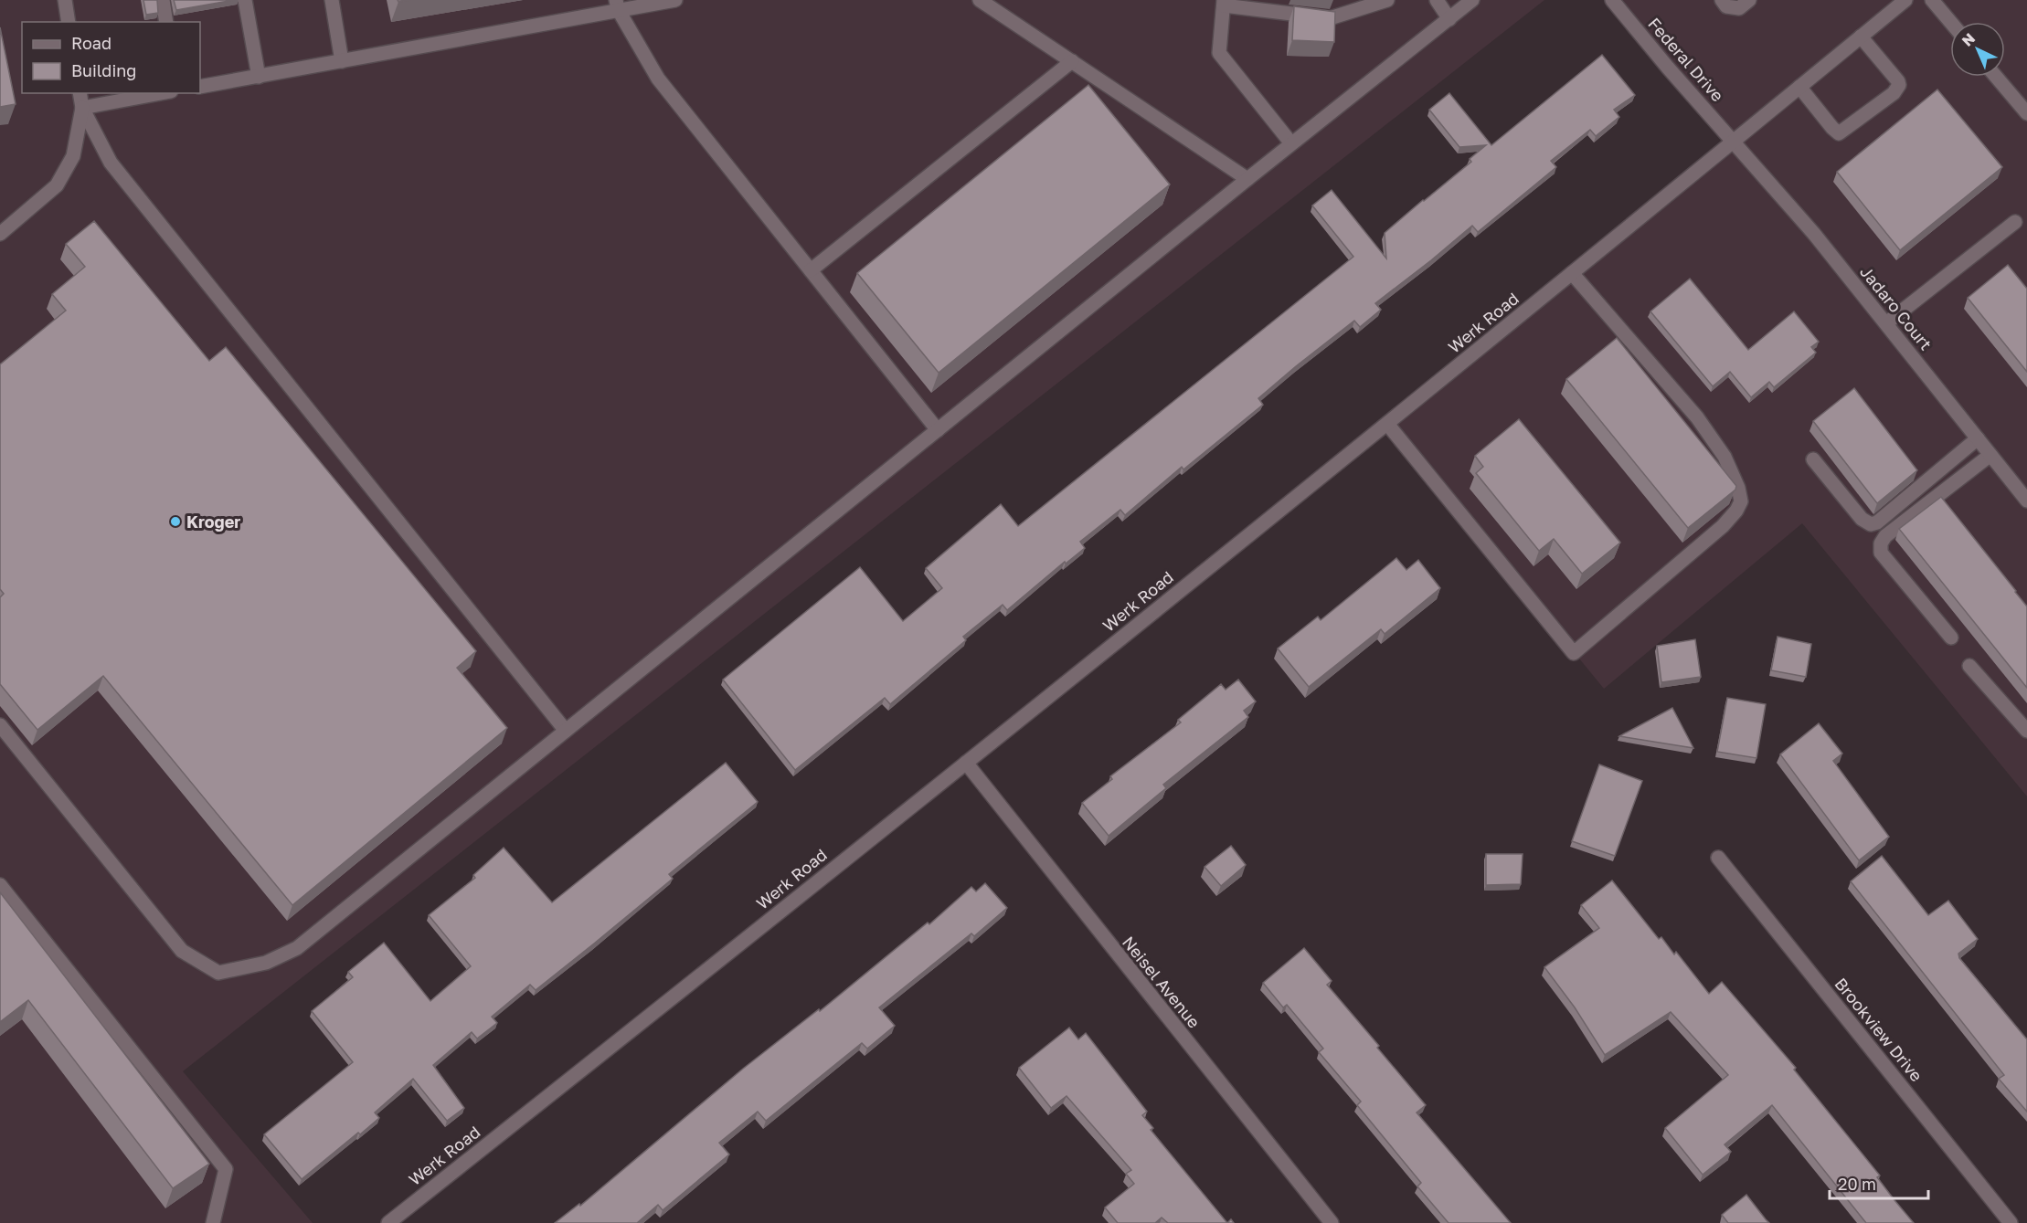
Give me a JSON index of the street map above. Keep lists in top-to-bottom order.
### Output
{
  "streets": {
    "street": [
      "Federal Drive",
      "Jadaro Court",
      "Werk Road",
      "Neisel Avenue",
      "Brookview Drive"
    ]
  },
  "crossings": [
    ["Federal Drive", "Jadaro Court"],
    ["Federal Drive", "Werk Road"],
    ["Jadaro Court", "Werk Road"],
    ["Werk Road", "Neisel Avenue"]
  ],
  "places": ["Kroger"],
  "legend": ["Road", "Building"],
  "scale_bar": "20 m",
  "north": "top left"
}
